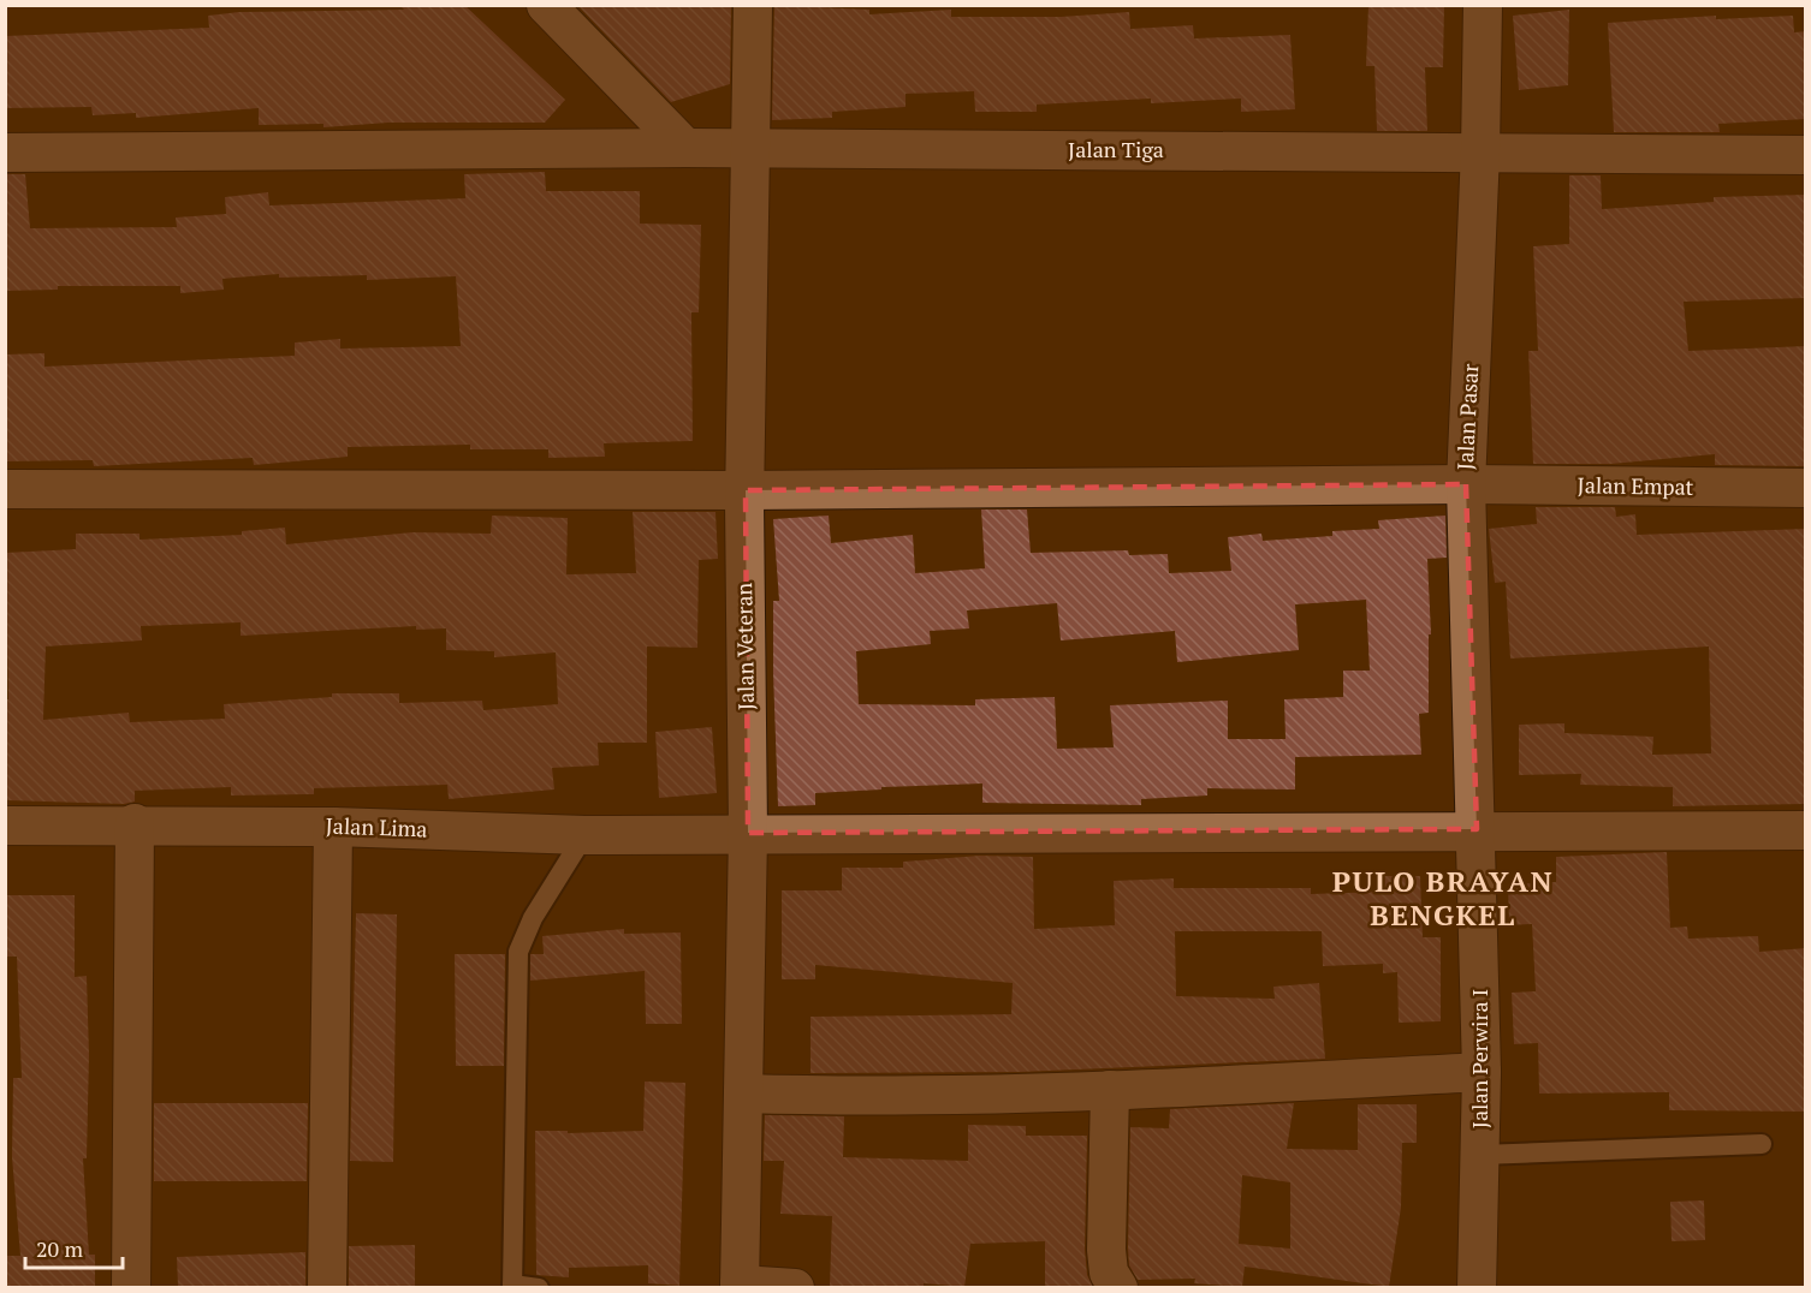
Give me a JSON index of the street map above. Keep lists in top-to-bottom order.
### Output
{
  "streets": {
    "street": [
      "Jalan Tiga",
      "Jalan Pasar",
      "Jalan Empat",
      "Jalan Veteran",
      "Jalan Lima",
      "Jalan Perwira I"
    ]
  },
  "crossings": [
    ["Jalan Tiga", "Jalan Pasar"],
    ["Jalan Tiga", "Jalan Veteran"],
    ["Jalan Pasar", "Jalan Empat"],
    ["Jalan Pasar", "Jalan Lima"],
    ["Jalan Pasar", "Jalan Perwira I"],
    ["Jalan Empat", "Jalan Veteran"],
    ["Jalan Veteran", "Jalan Lima"],
    ["Jalan Lima", "Jalan Perwira I"]
  ],
  "districts": ["PULO BRAYAN BENGKEL"],
  "scale_bar": "20 m"
}
